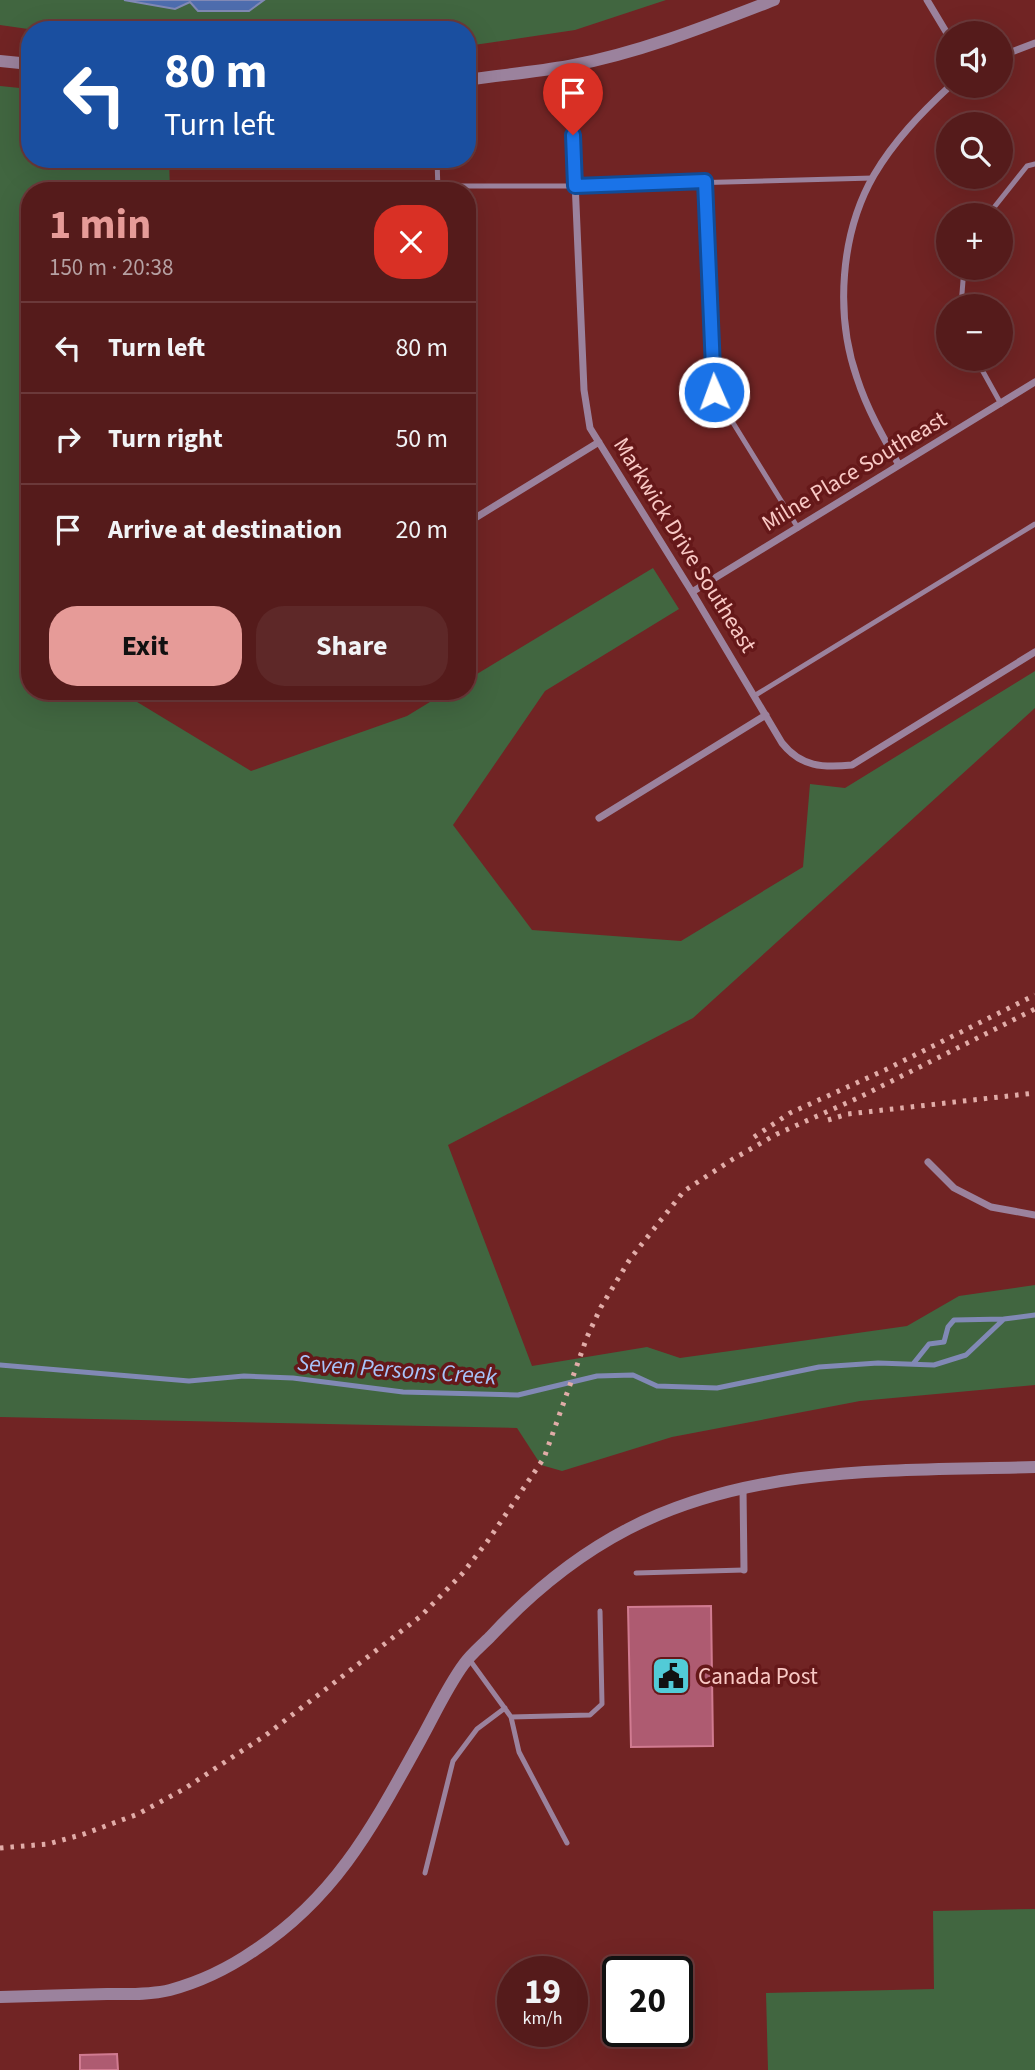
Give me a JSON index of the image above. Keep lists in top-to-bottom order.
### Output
{
  "streets": {
    "street": ["Milne Place Southeast", "Markwick Drive Southeast"]
  },
  "crossings": [
    ["Milne Place Southeast", "Markwick Drive Southeast"]
  ],
  "water": ["Seven Persons Creek"],
  "places": {
    "public building": ["Canada Post"]
  },
  "page": {
    "map_buttons": ["+", "−"],
    "turn": ["80 m", "Turn left"],
    "heading": ["1 min", "150 m · 20:38"],
    "list": [
      {
        "name": "Turn left",
        "value": "80 m"
      },
      {
        "name": "Turn right",
        "value": "50 m"
      },
      {
        "name": "Arrive at destination",
        "value": "20 m"
      }
    ],
    "buttons": ["Exit", "Share"],
    "speed": "19 km/h",
    "limit": "20"
  }
}
